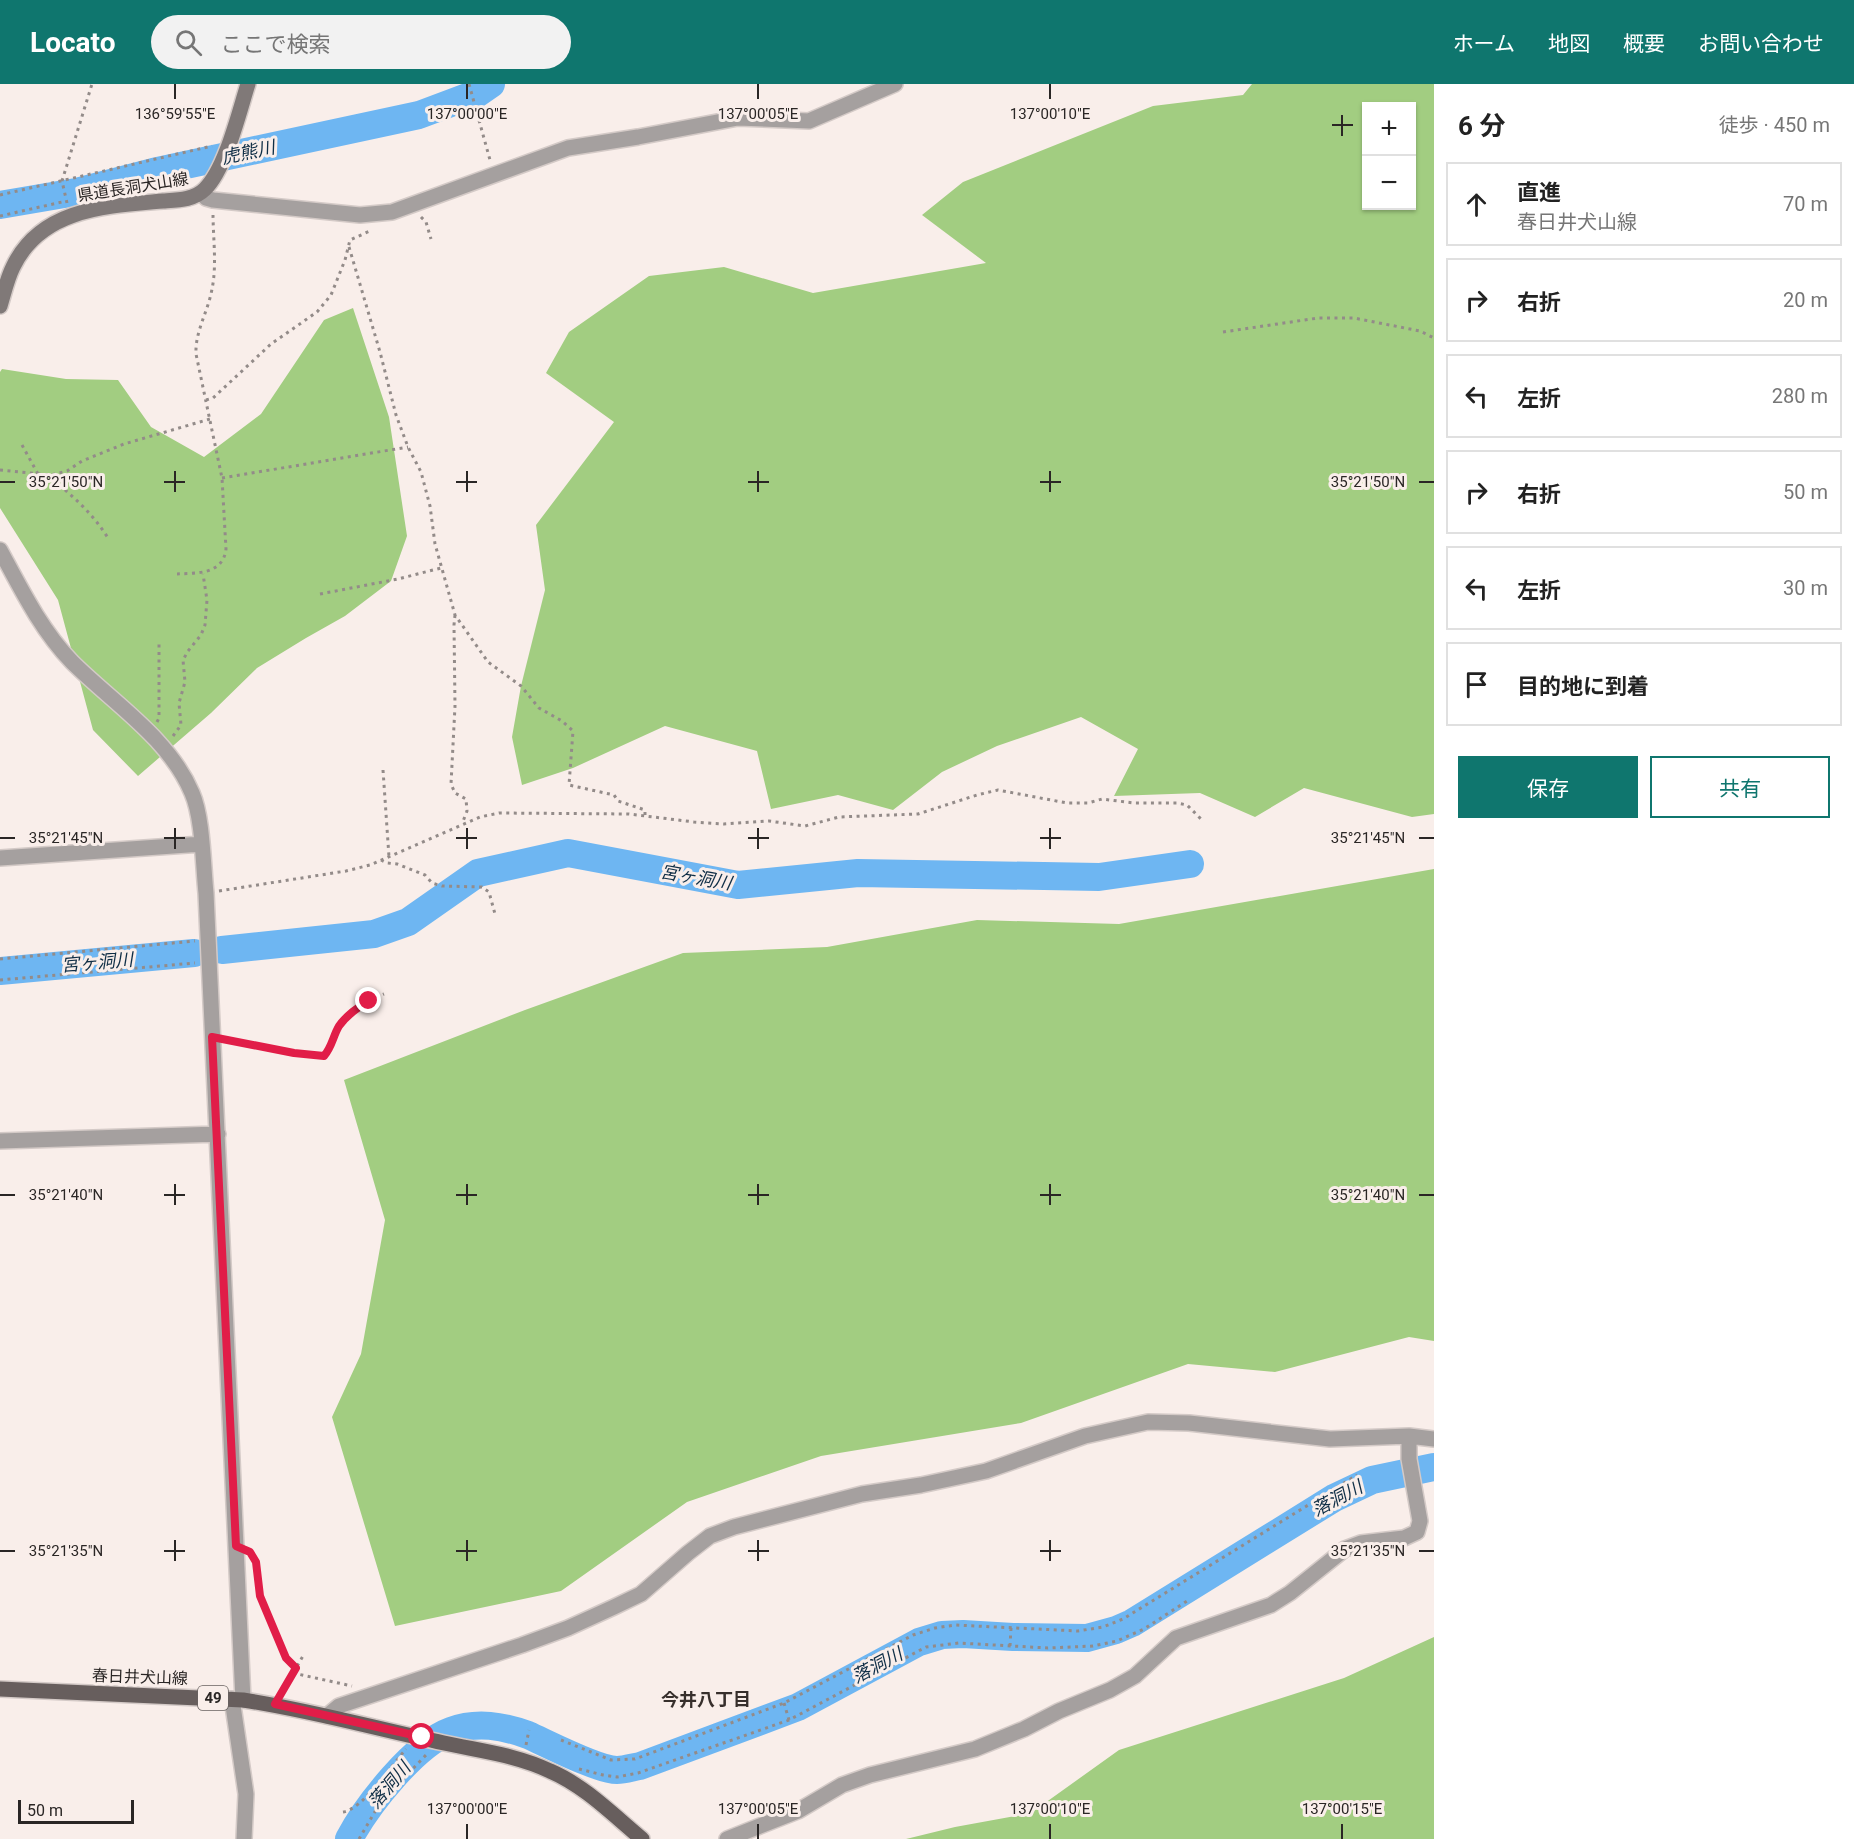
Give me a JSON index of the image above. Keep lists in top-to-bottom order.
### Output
{
  "streets": {
    "main road": ["県道長洞犬山線", "春日井犬山線", "49"]
  },
  "districts": ["今井八丁目"],
  "water": ["虎熊川", "宮ヶ洞川", "落洞川"],
  "scale_bar": "50 m",
  "page": {
    "header": "Locato",
    "search": "ここで検索",
    "nav": [
      "ホーム",
      "地図",
      "概要",
      "お問い合わせ"
    ],
    "heading": ["6 分", "徒歩 · 450 m"],
    "map_buttons": ["+", "−"],
    "list": [
      ["直進", "春日井犬山線", "70 m"],
      ["右折", "20 m"],
      ["左折", "280 m"],
      ["右折", "50 m"],
      ["左折", "30 m"],
      "目的地に到着"
    ],
    "buttons": ["保存", "共有"],
    "scale": "50 m"
  },
  "coordinates": [
    "136°59'55\"E",
    "137°00'00\"E",
    "137°00'05\"E",
    "137°00'10\"E",
    "35°21'50\"N",
    "35°21'45\"N",
    "35°21'40\"N",
    "35°21'35\"N",
    "137°00'15\"E"
  ]
}
